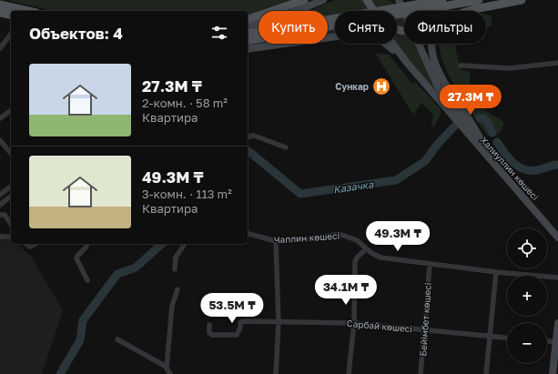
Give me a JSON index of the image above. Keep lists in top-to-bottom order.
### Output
{
  "streets": {
    "main road": ["Халиуллин көшесі"],
    "street": ["Чаплин көшесі", "Бейімбет көшесі", "Сарбай көшесі"]
  },
  "crossings": [
    ["Чаплин көшесі", "Бейімбет көшесі"],
    ["Бейімбет көшесі", "Сарбай көшесі"]
  ],
  "water": ["Казачка"],
  "places": {
    "hospital": ["Сункар"]
  },
  "page": {
    "chip": ["Купить", "Снять", "Фильтры"],
    "heading": "Объектов: 4",
    "list": [
      {
        "name": "27.3M ₸",
        "note": "2-комн. · 58 m² · Квартира"
      },
      {
        "name": "49.3M ₸",
        "note": "3-комн. · 113 m² · Квартира"
      }
    ],
    "price": [
      "27.3M ₸",
      "49.3M ₸",
      "34.1M ₸",
      "53.5M ₸"
    ],
    "map_buttons": ["+", "−"]
  }
}
